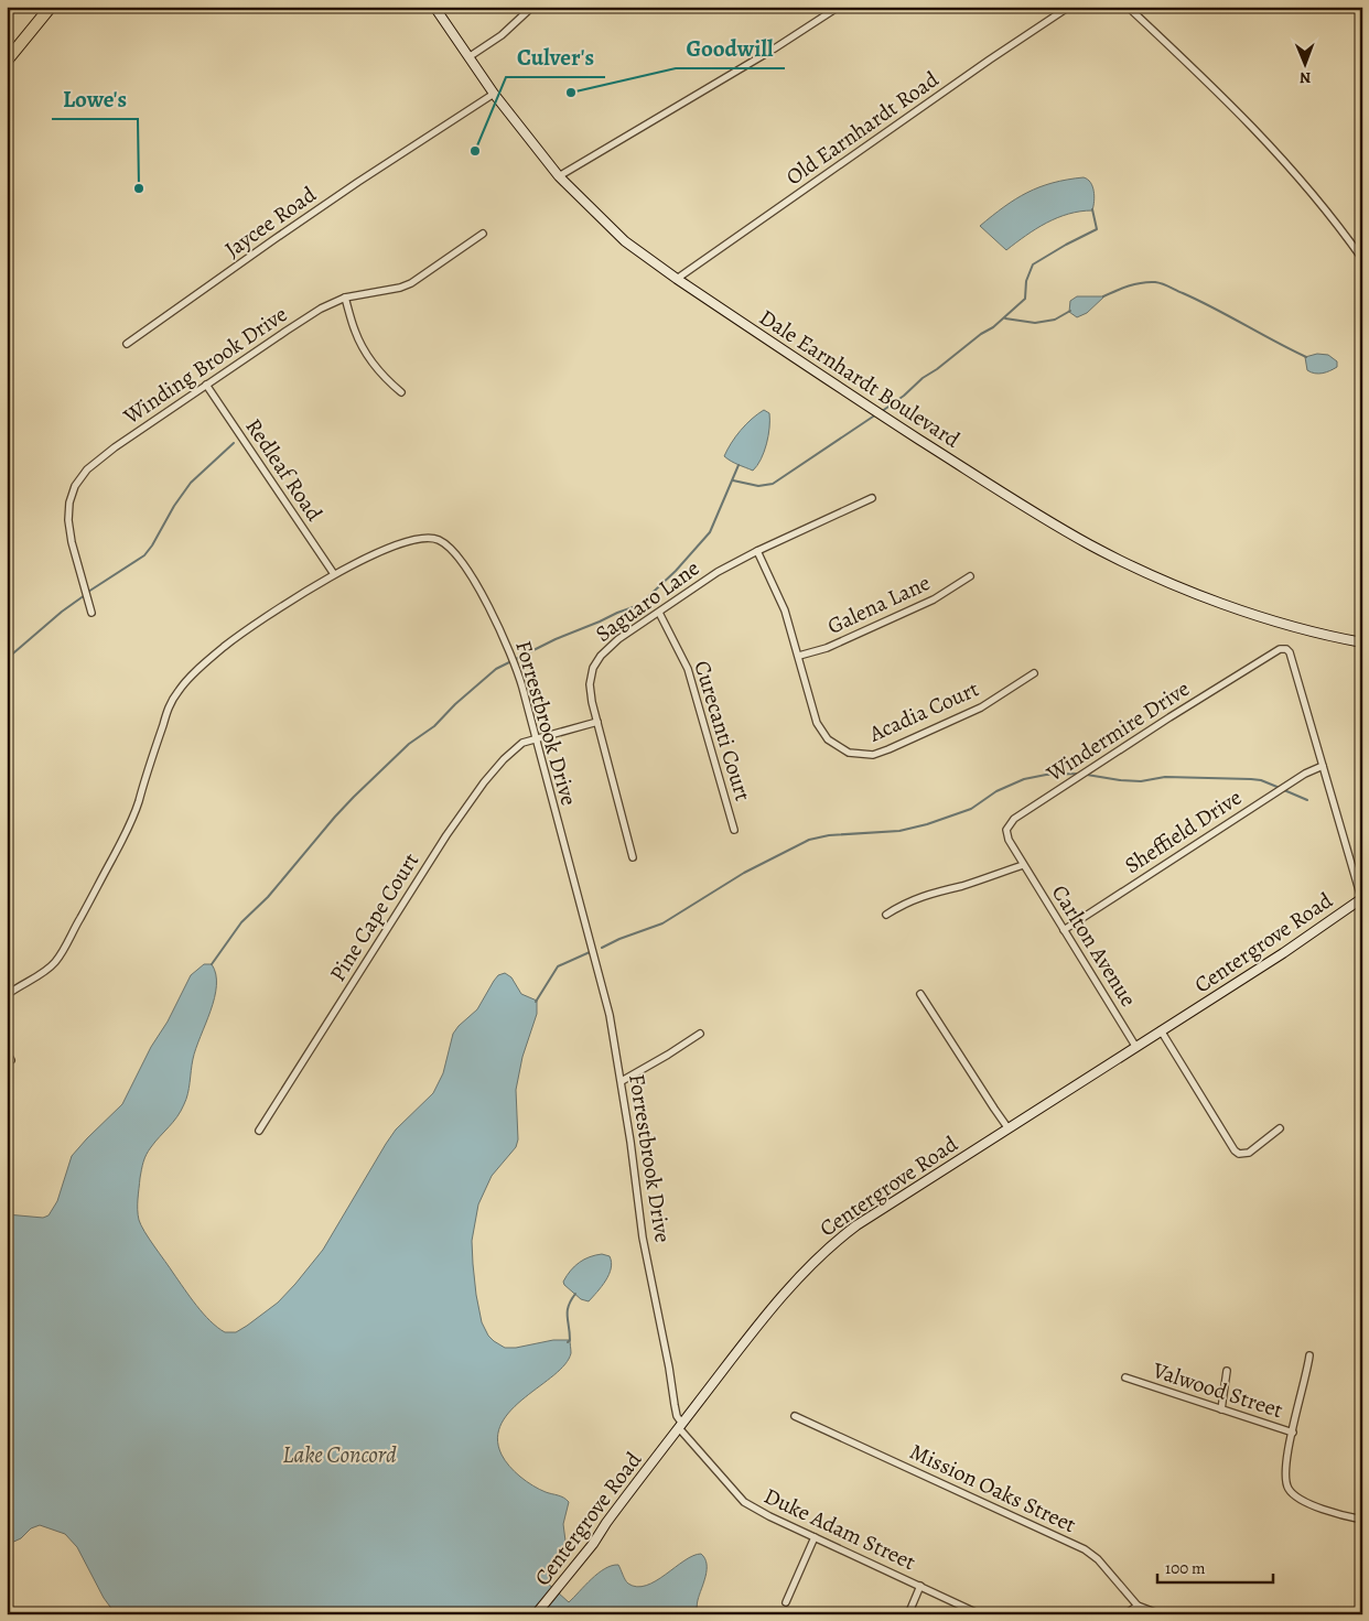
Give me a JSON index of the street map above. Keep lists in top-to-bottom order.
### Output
{
  "streets": {
    "main road": ["Dale Earnhardt Boulevard", "Centergrove Road"],
    "street": [
      "Old Earnhardt Road",
      "Jaycee Road",
      "Winding Brook Drive",
      "Redleaf Road",
      "Saguaro Lane",
      "Galena Lane",
      "Acadia Court",
      "Forrestbrook Drive",
      "Curecanti Court",
      "Windermire Drive",
      "Sheffield Drive",
      "Pine Cape Court",
      "Carlton Avenue",
      "Valwood Street",
      "Mission Oaks Street",
      "Duke Adam Street"
    ]
  },
  "crossings": [
    ["Old Earnhardt Road", "Dale Earnhardt Boulevard"],
    ["Jaycee Road", "Dale Earnhardt Boulevard"],
    ["Winding Brook Drive", "Redleaf Road"],
    ["Redleaf Road", "Forrestbrook Drive"],
    ["Saguaro Lane", "Acadia Court"],
    ["Saguaro Lane", "Curecanti Court"],
    ["Saguaro Lane", "Pine Cape Court"],
    ["Galena Lane", "Acadia Court"],
    ["Forrestbrook Drive", "Pine Cape Court"],
    ["Forrestbrook Drive", "Centergrove Road"],
    ["Forrestbrook Drive", "Duke Adam Street"],
    ["Windermire Drive", "Sheffield Drive"],
    ["Windermire Drive", "Carlton Avenue"],
    ["Sheffield Drive", "Carlton Avenue"],
    ["Centergrove Road", "Carlton Avenue"],
    ["Centergrove Road", "Duke Adam Street"]
  ],
  "water": ["Lake Concord"],
  "places": ["Goodwill", "Culver's", "Lowe's"],
  "scale_bar": "100 m",
  "north": "bottom"
}
